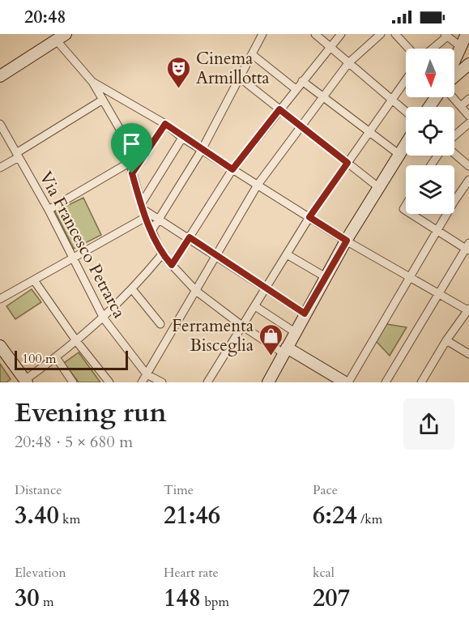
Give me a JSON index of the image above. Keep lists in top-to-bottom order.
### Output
{
  "streets": {
    "street": ["Via Francesco Petrarca"]
  },
  "places": {
    "theatre": ["Cinema Armillotta"],
    "shop": ["Ferramenta Bisceglia"]
  },
  "scale_bar": "100 m",
  "north": "bottom",
  "page": {
    "status": "20:48",
    "scale": "100 m",
    "heading": ["Evening run", "20:48 · 5 × 680 m"],
    "stats": [
      ["Distance", "3.40 km"],
      ["Time", "21:46"],
      ["Pace", "6:24 /km"],
      ["Elevation", "30 m"],
      ["Heart rate", "148 bpm"],
      ["kcal", "207"]
    ]
  }
}
